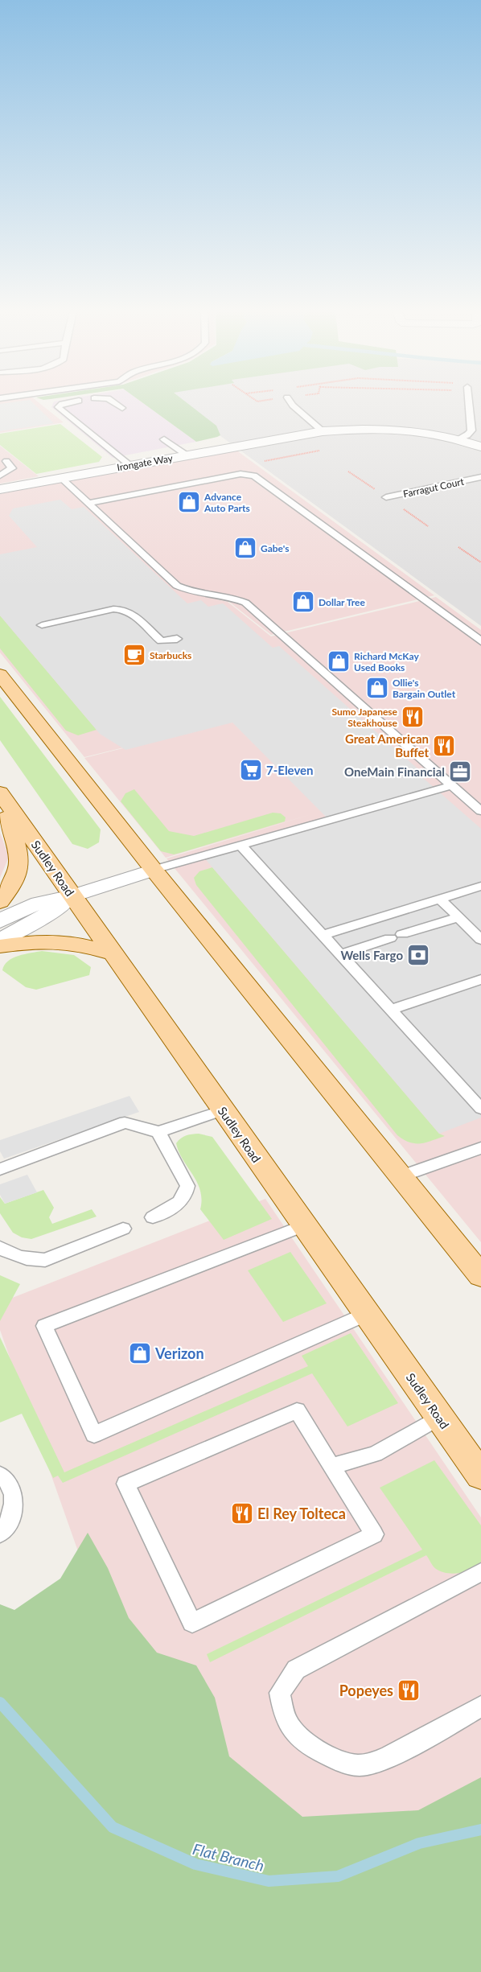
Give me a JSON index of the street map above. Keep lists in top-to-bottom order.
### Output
{
  "streets": {
    "main road": ["Sudley Road"],
    "street": ["Irongate Way"],
    "lane": ["Farragut Court"]
  },
  "water": ["Flat Branch"],
  "places": {
    "shop": [
      "Advance Auto Parts",
      "Gabe's",
      "Dollar Tree",
      "Richard McKay Used Books",
      "Ollie's Bargain Outlet",
      "Verizon"
    ],
    "cafe": ["Starbucks"],
    "restaurant": [
      "Sumo Japanese Steakhouse",
      "Great American Buffet",
      "El Rey Tolteca",
      "Popeyes"
    ],
    "supermarket": ["7-Eleven"],
    "office": ["OneMain Financial"],
    "bank": ["Wells Fargo"]
  }
}
